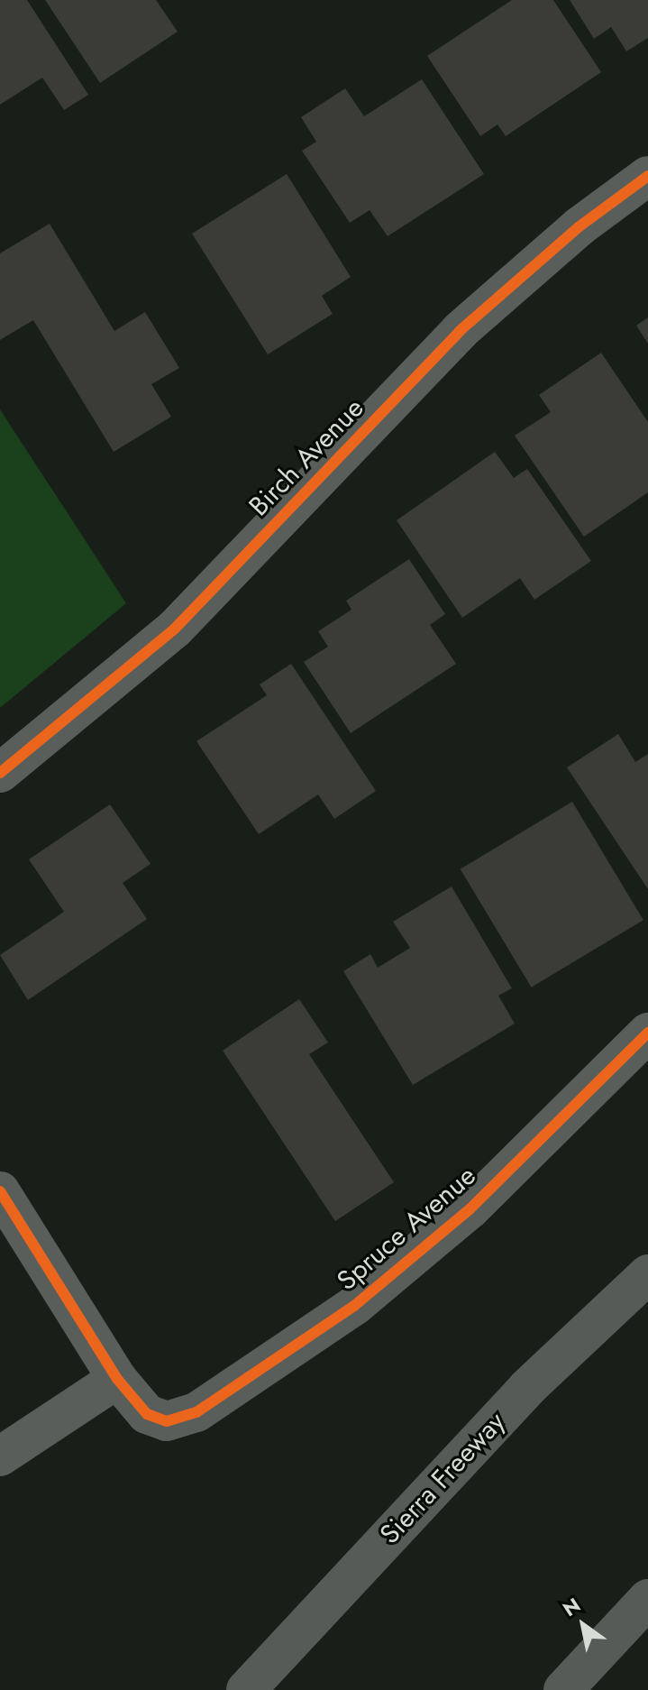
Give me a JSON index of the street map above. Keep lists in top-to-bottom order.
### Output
{
  "streets": {
    "highway": ["Sierra Freeway"],
    "street": ["Birch Avenue", "Spruce Avenue"]
  },
  "north": "top left"
}
